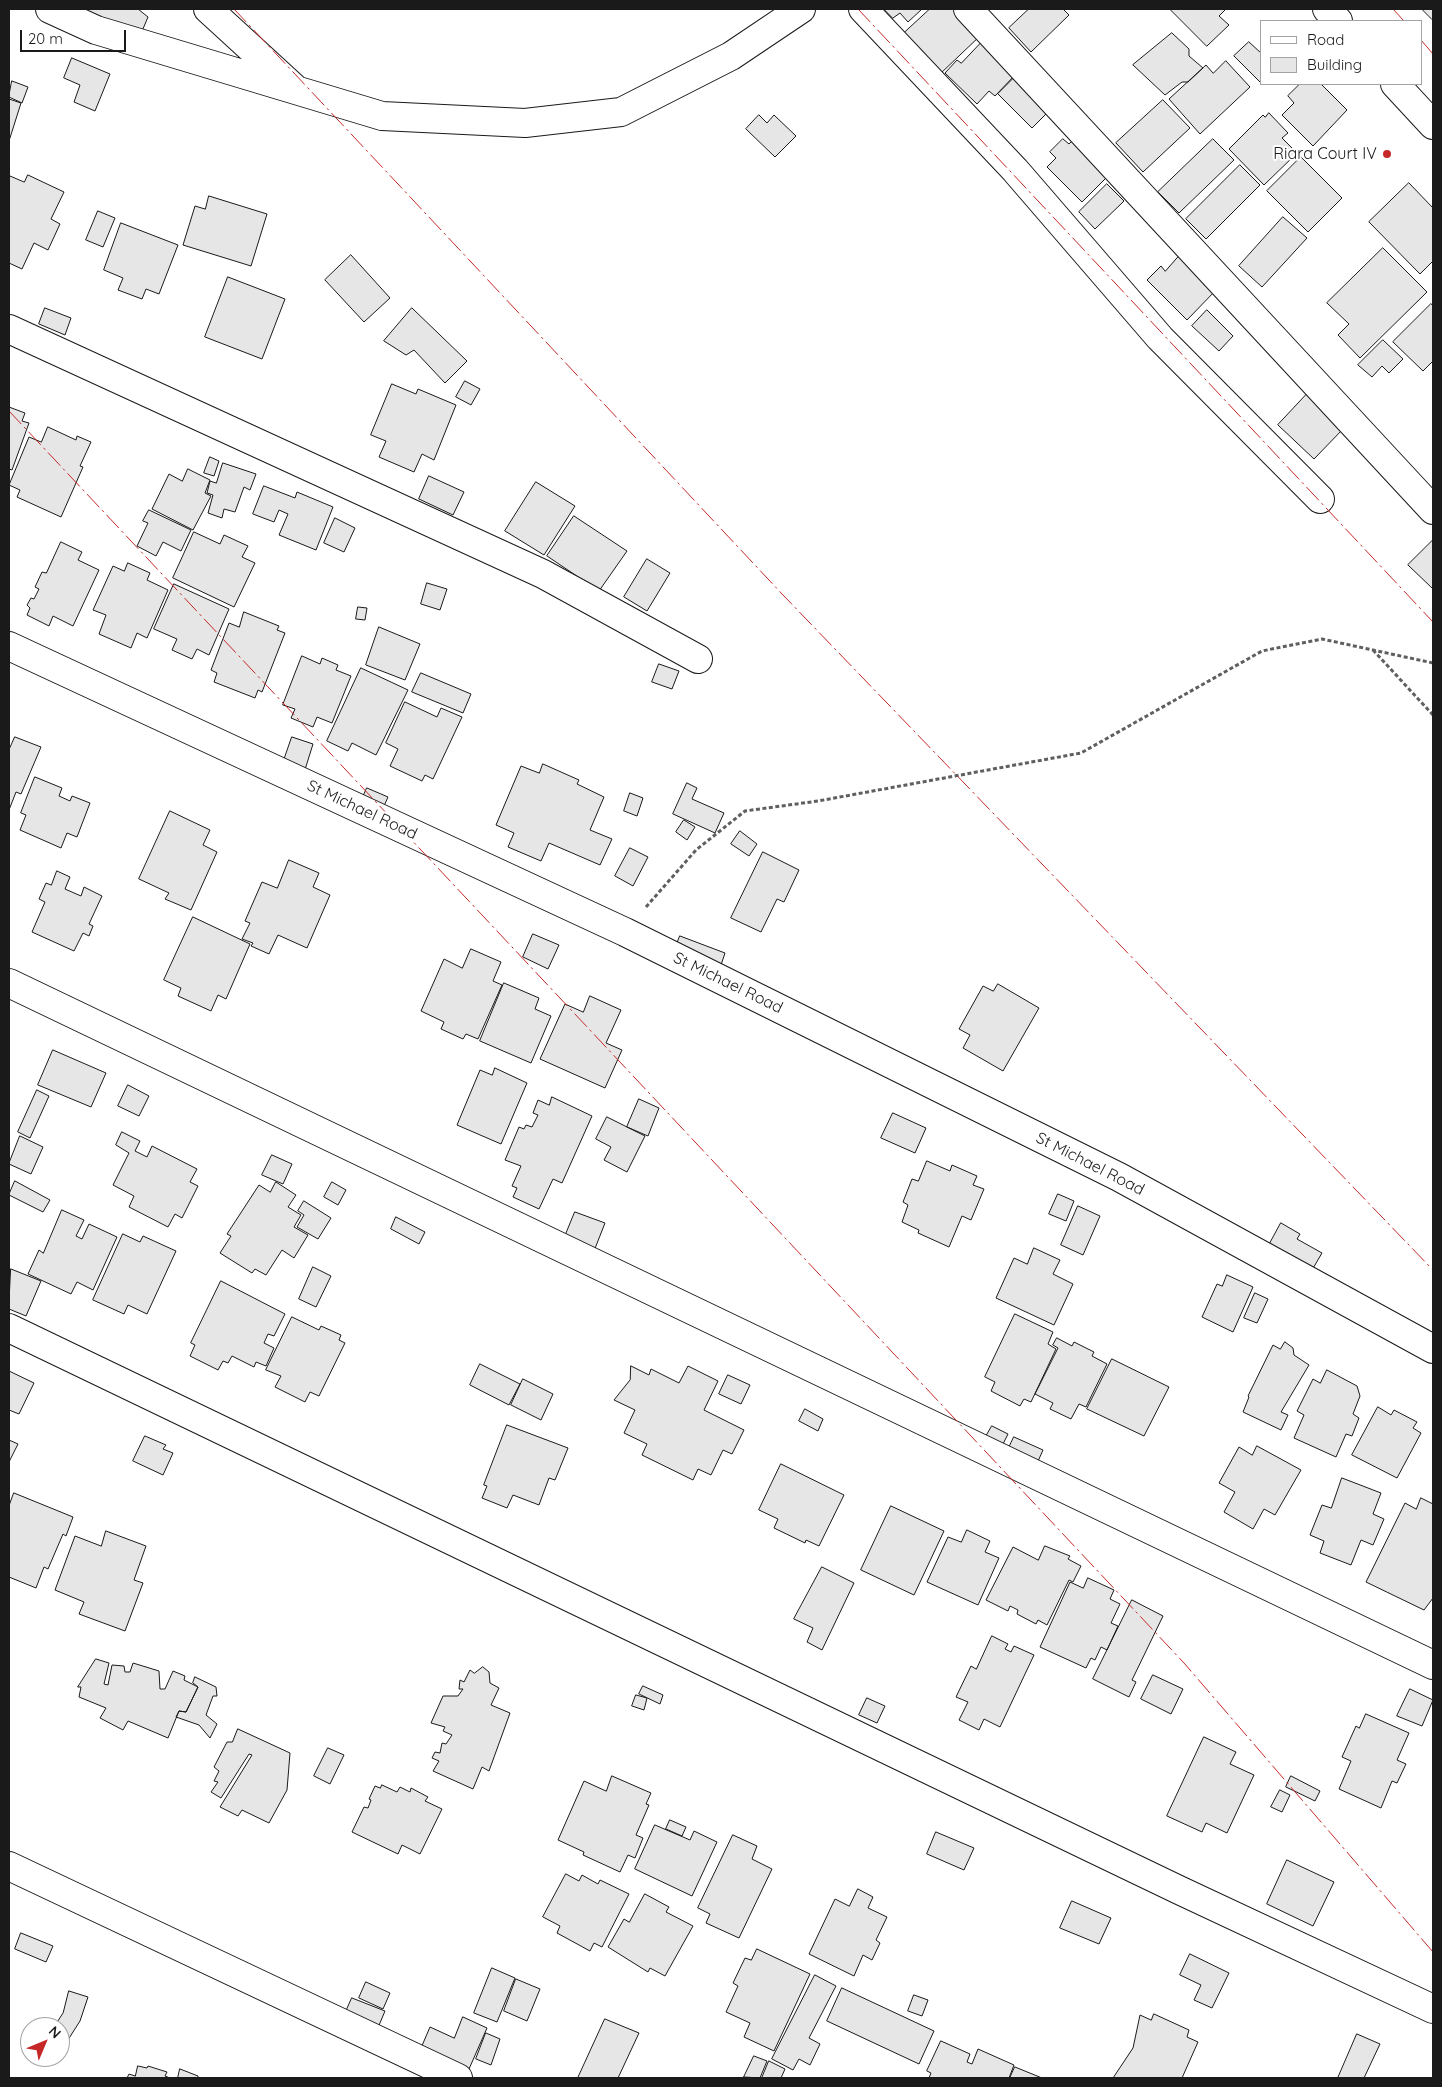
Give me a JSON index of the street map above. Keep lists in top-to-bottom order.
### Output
{
  "streets": {
    "street": ["St Michael Road"]
  },
  "places": ["Riara Court IV"],
  "legend": ["Road", "Building"],
  "scale_bar": "20 m",
  "north": "top right"
}
